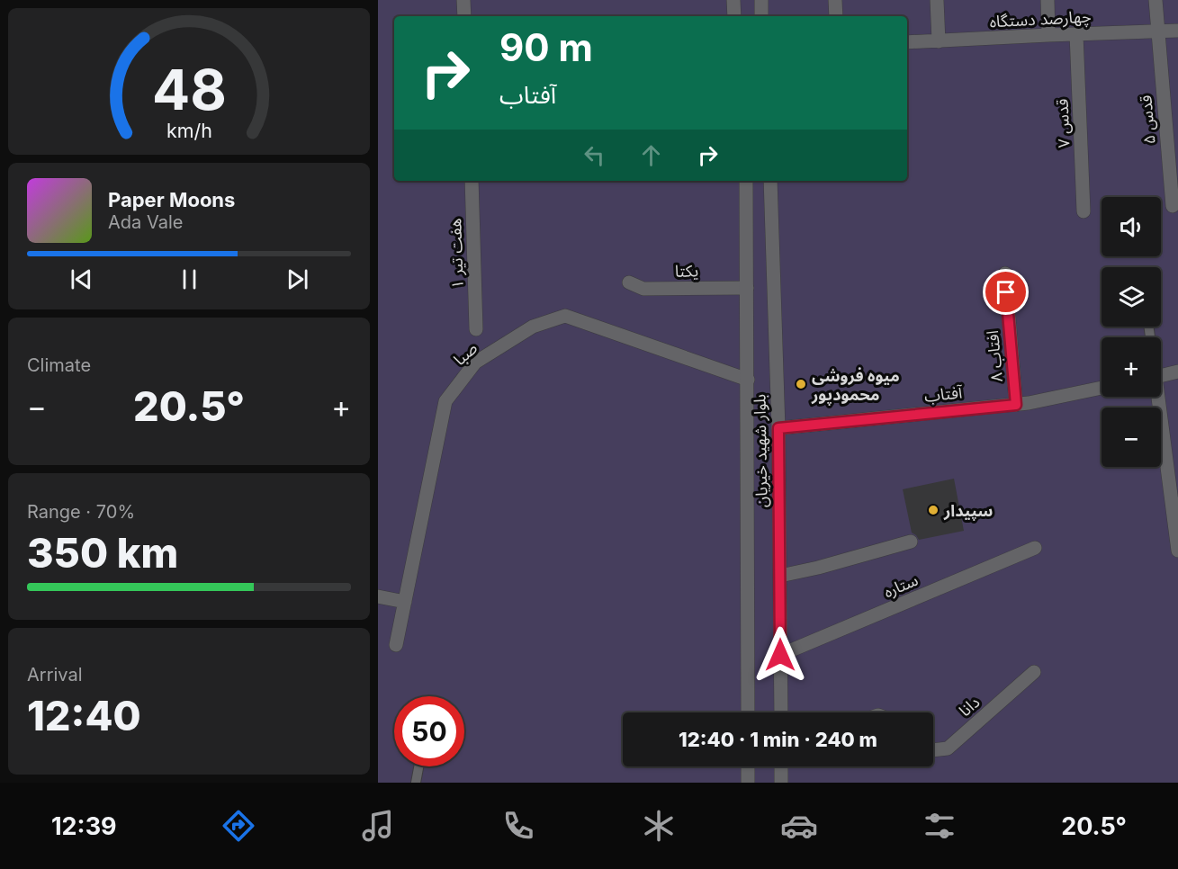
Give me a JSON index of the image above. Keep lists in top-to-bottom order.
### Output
{
  "streets": {
    "street": [
      "چهارصد دستگاه",
      "قدس ۵",
      "قدس ۷",
      "هفت تیر ۱",
      "یکتا",
      "صبا",
      "افتاب ۸",
      "آفتاب",
      "بلوار شهید خیریان",
      "ستاره",
      "دانا"
    ]
  },
  "crossings": [
    ["چهارصد دستگاه", "قدس ۵"],
    ["چهارصد دستگاه", "قدس ۷"],
    ["یکتا", "بلوار شهید خیریان"],
    ["صبا", "بلوار شهید خیریان"],
    ["افتاب ۸", "آفتاب"],
    ["آفتاب", "بلوار شهید خیریان"],
    ["بلوار شهید خیریان", "ستاره"]
  ],
  "places": ["میوه فروشی محمودپور", "سپیدار"],
  "page": {
    "turn": ["90 m", "آفتاب"],
    "song": ["Paper Moons", "Ada Vale"],
    "map_buttons": ["+", "−"],
    "tile": [
      "Climate",
      ["Range · 70%", "350 km"],
      ["Arrival", "12:40"]
    ],
    "heat": ["−", "20.5°", "+"],
    "limit": "50",
    "trip": "12:40 · 1 min · 240 m",
    "tabs": ["12:39", "20.5°"],
    "gauge": ["48", "km/h"]
  }
}
